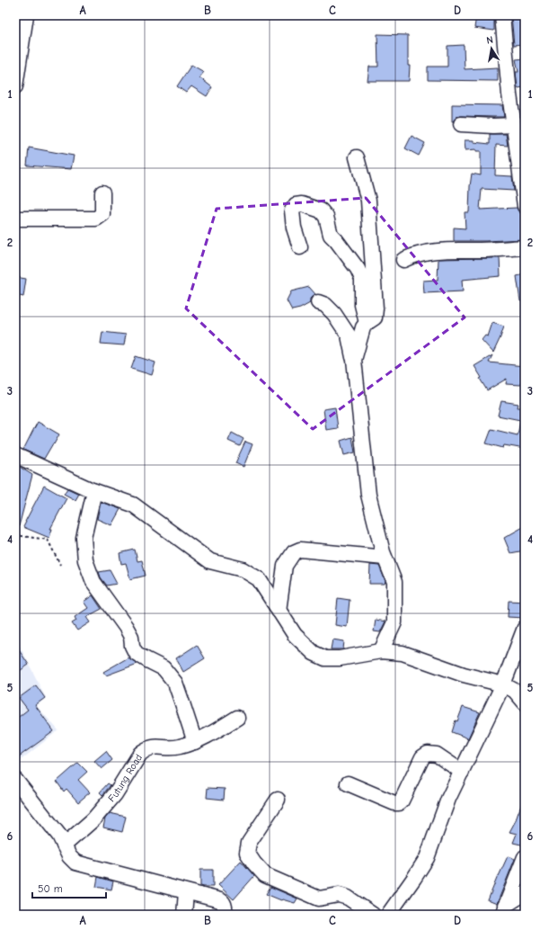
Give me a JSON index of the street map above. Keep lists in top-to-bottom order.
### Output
{
  "streets": {
    "street": ["Futung Road"]
  },
  "scale_bar": "50 m",
  "north": "top",
  "grid": {
    "columns": [
      "A",
      "B",
      "C",
      "D"
    ],
    "rows": [
      "1",
      "2",
      "3",
      "4",
      "5",
      "6"
    ]
  }
}
